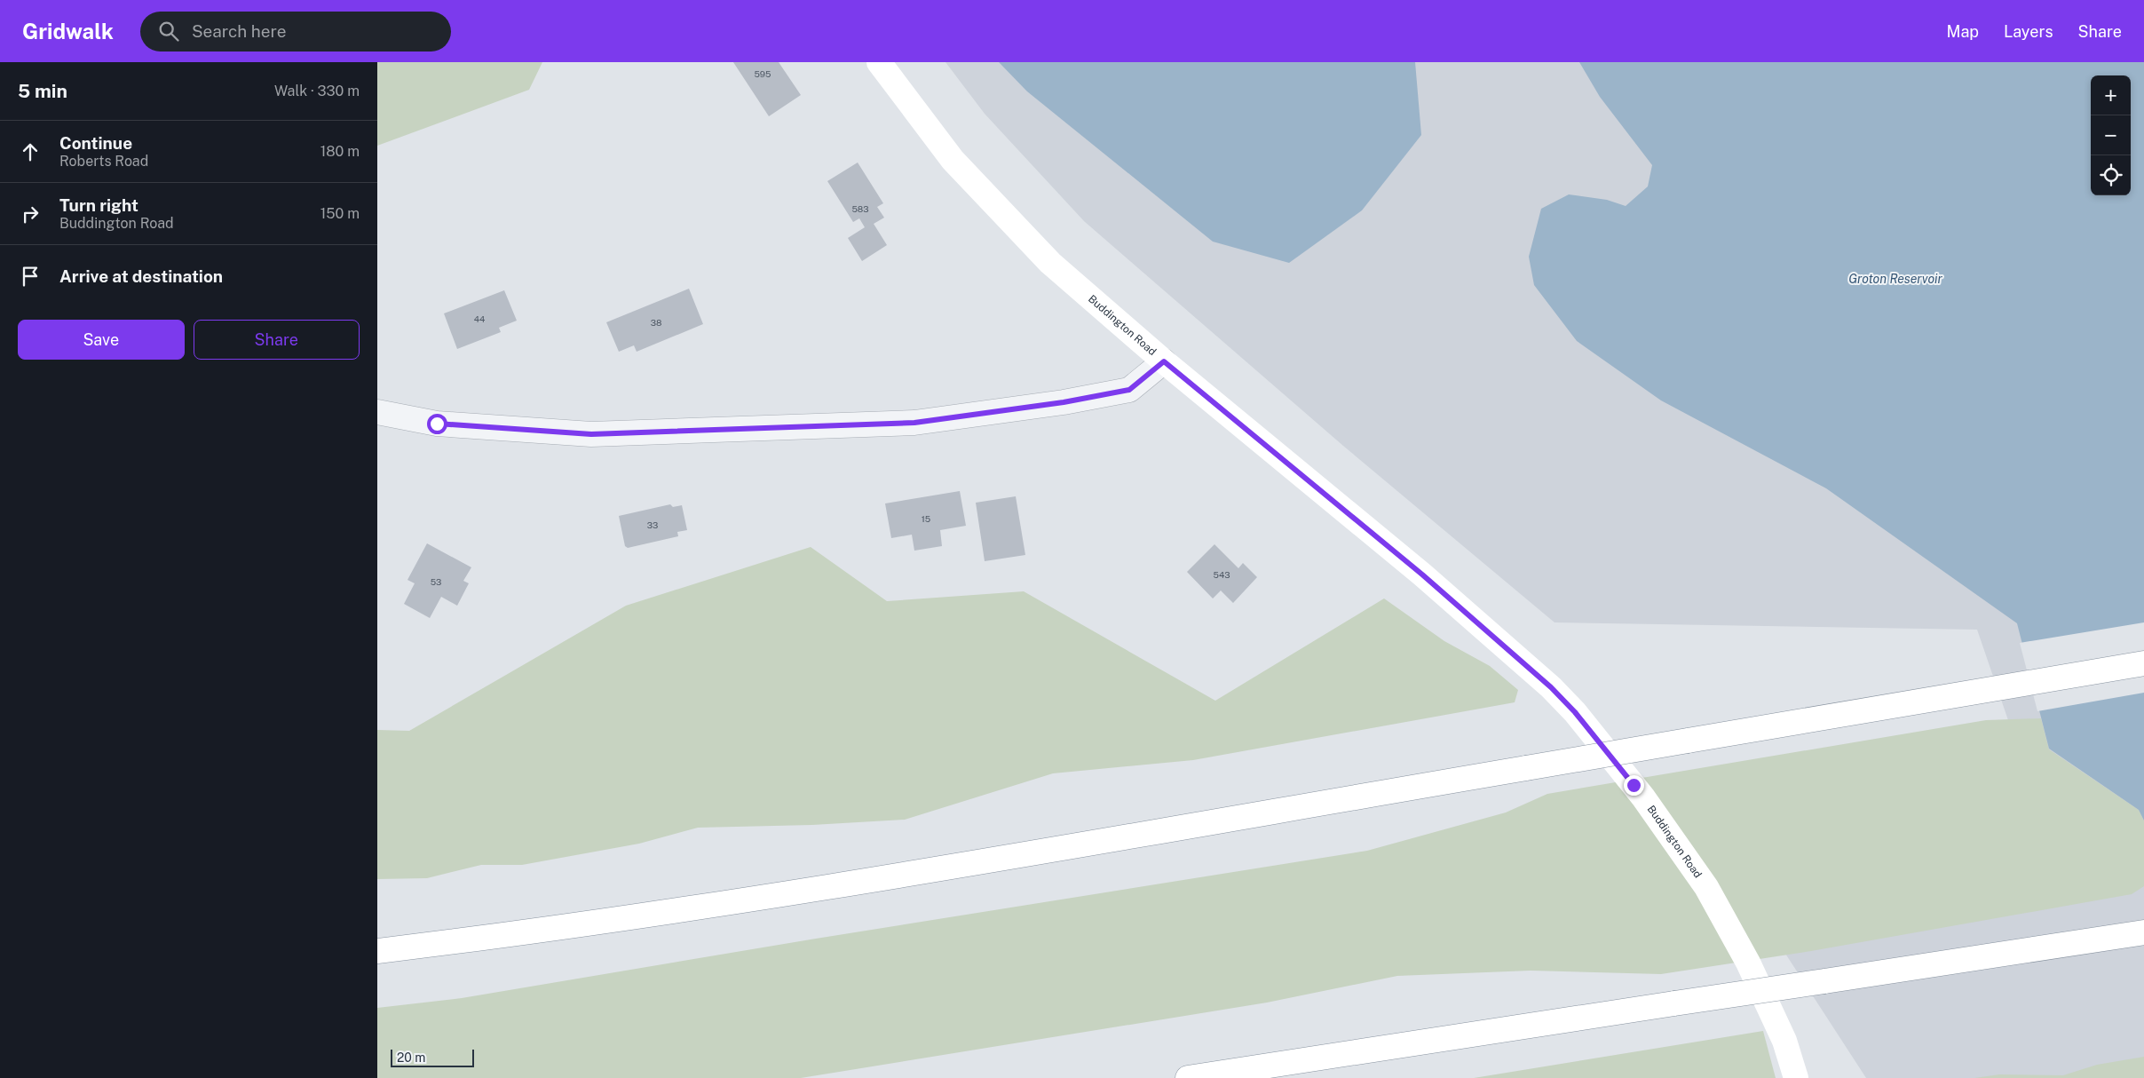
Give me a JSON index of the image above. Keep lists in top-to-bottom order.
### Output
{
  "streets": {
    "main road": ["Buddington Road"]
  },
  "water": ["Groton Reservoir"],
  "house_numbers": [
    "595",
    "583",
    "44",
    "38",
    "15",
    "33",
    "543",
    "53"
  ],
  "scale_bar": "20 m",
  "page": {
    "header": "Gridwalk",
    "search": "Search here",
    "nav": ["Map", "Layers", "Share"],
    "heading": ["5 min", "Walk · 330 m"],
    "map_buttons": ["+", "−"],
    "list": [
      ["Continue", "Roberts Road", "180 m"],
      ["Turn right", "Buddington Road", "150 m"],
      "Arrive at destination"
    ],
    "buttons": ["Save", "Share"],
    "scale": "20 m"
  }
}
